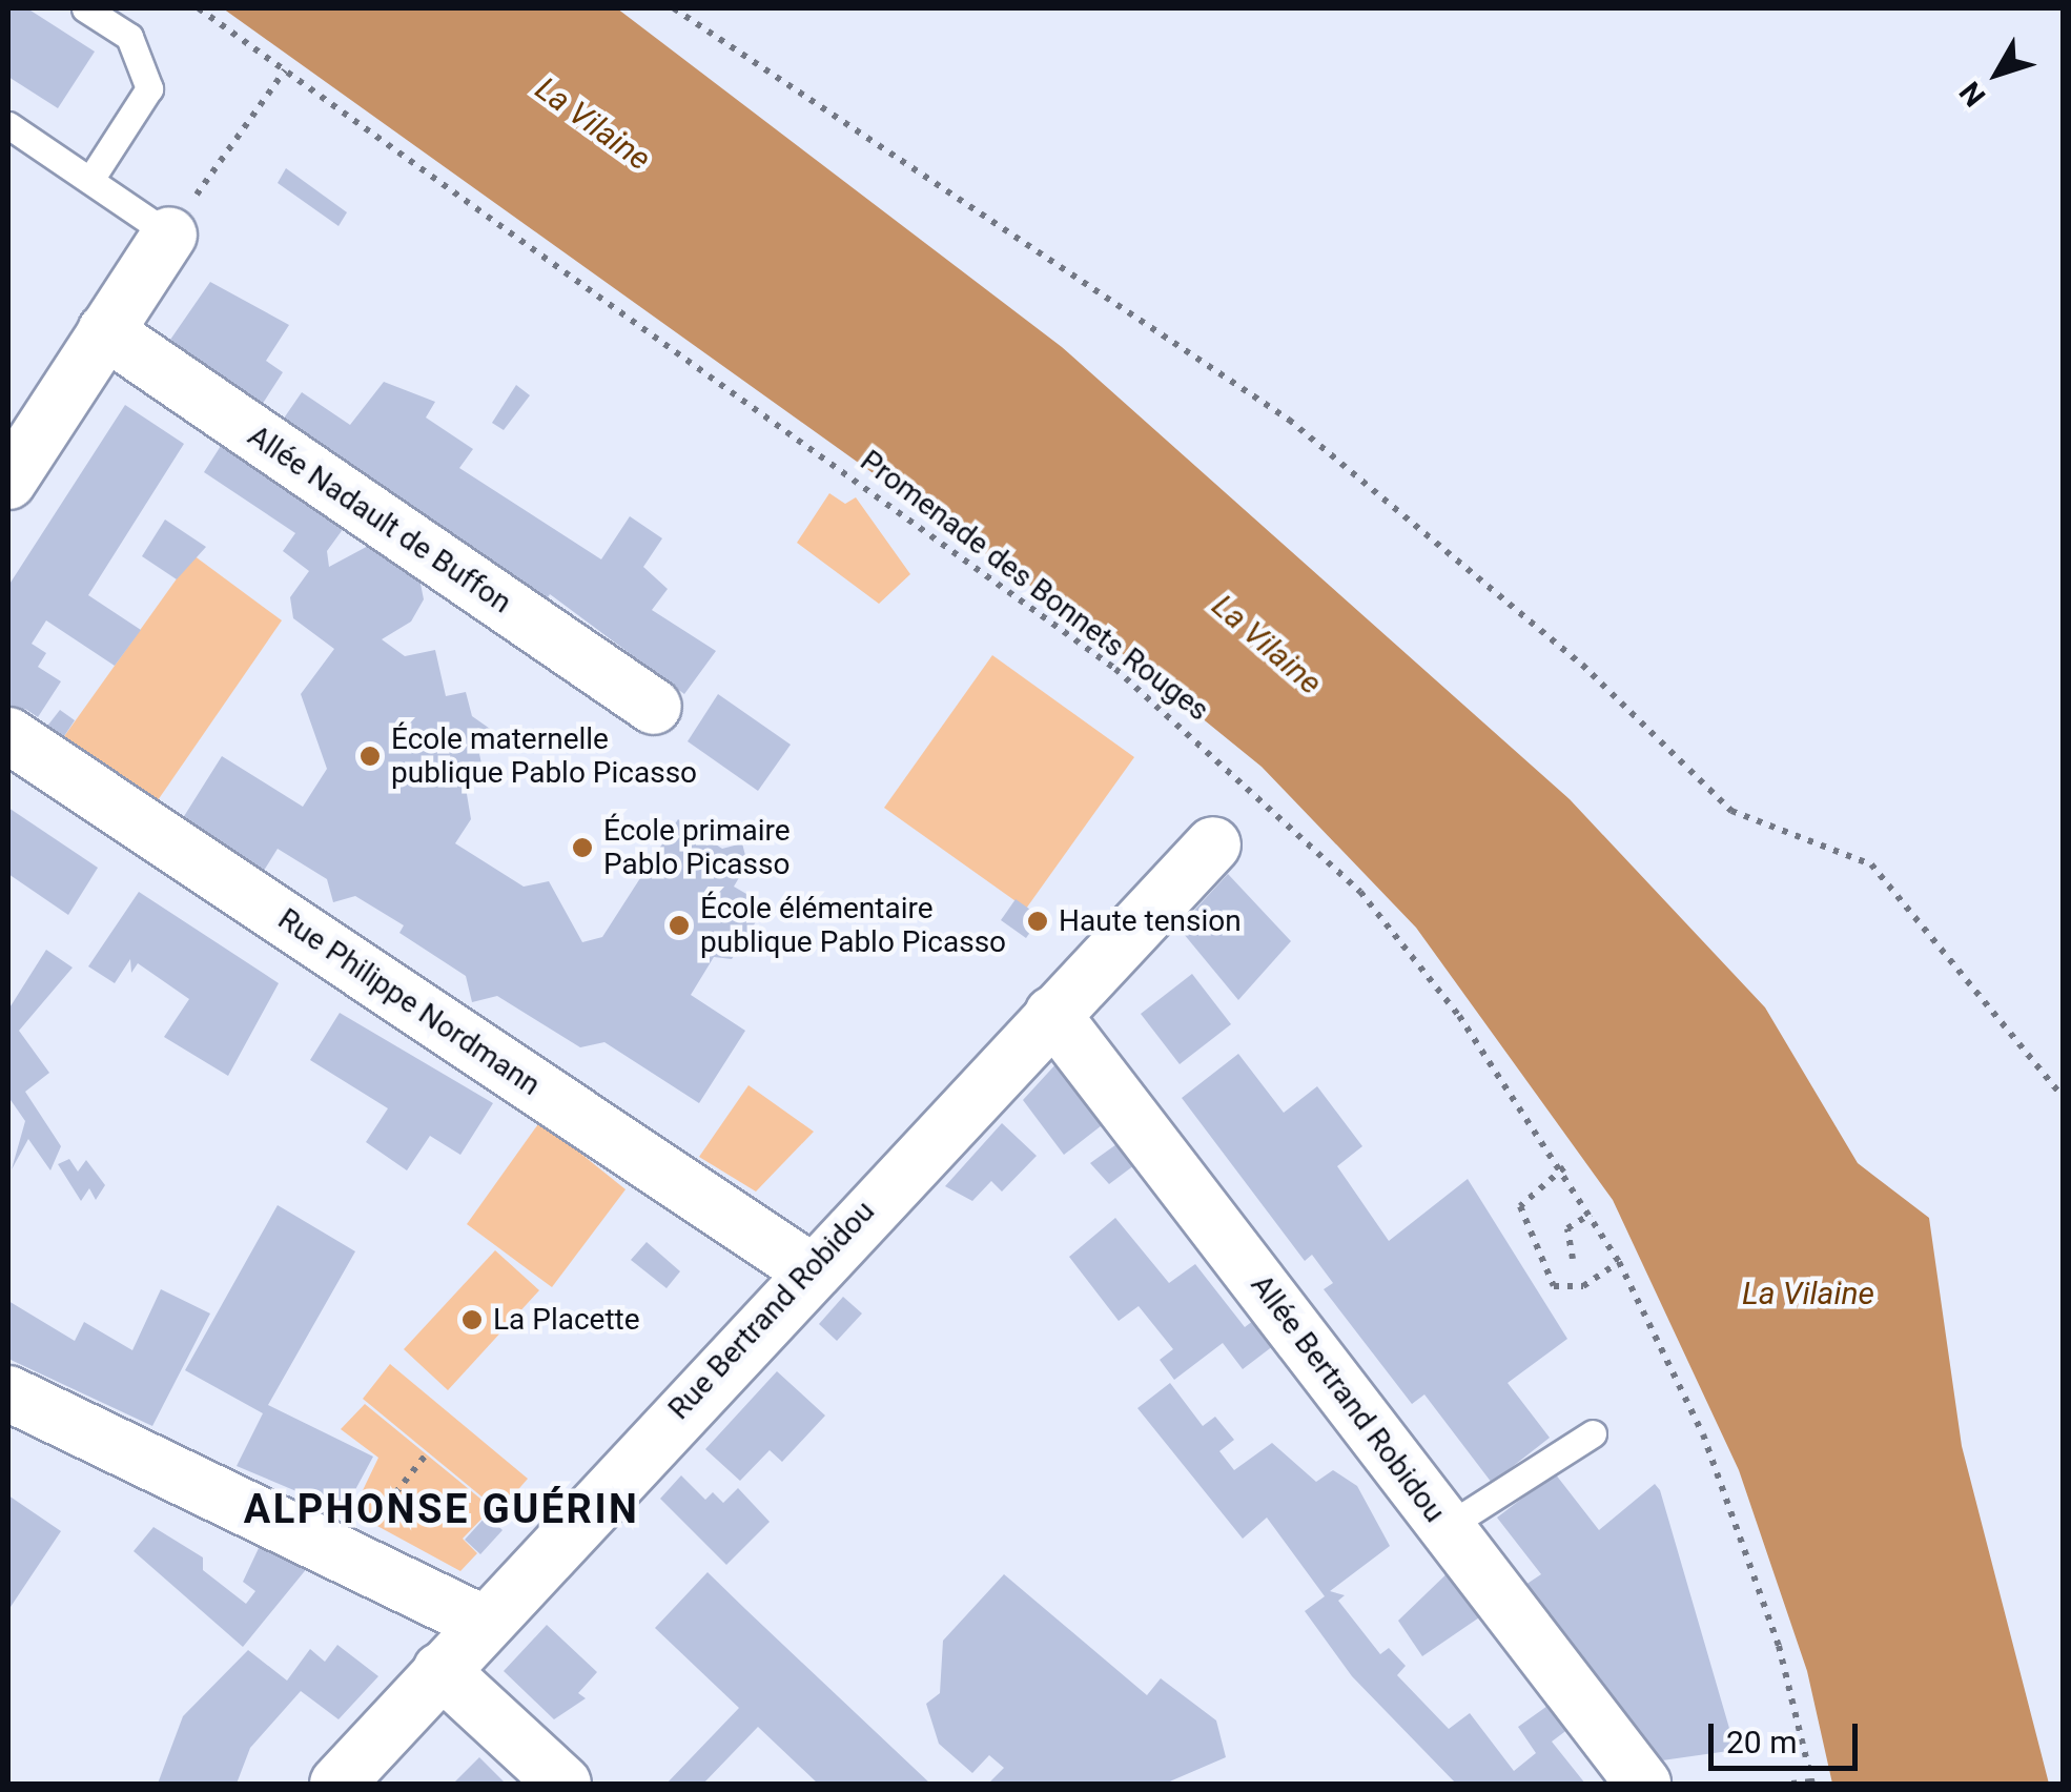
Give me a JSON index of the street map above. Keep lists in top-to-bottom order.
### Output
{
  "streets": {
    "street": [
      "Allée Nadault de Buffon",
      "Rue Philippe Nordmann",
      "Rue Bertrand Robidou",
      "Allée Bertrand Robidou"
    ],
    "path": ["Promenade des Bonnets Rouges"]
  },
  "crossings": [
    ["Rue Philippe Nordmann", "Rue Bertrand Robidou"],
    ["Rue Bertrand Robidou", "Allée Bertrand Robidou"]
  ],
  "districts": ["ALPHONSE GUÉRIN"],
  "water": ["La Vilaine"],
  "places": [
    "École maternelle publique Pablo Picasso",
    "École primaire Pablo Picasso",
    "Haute tension",
    "École élémentaire publique Pablo Picasso",
    "La Placette"
  ],
  "scale_bar": "20 m",
  "north": "bottom left"
}
